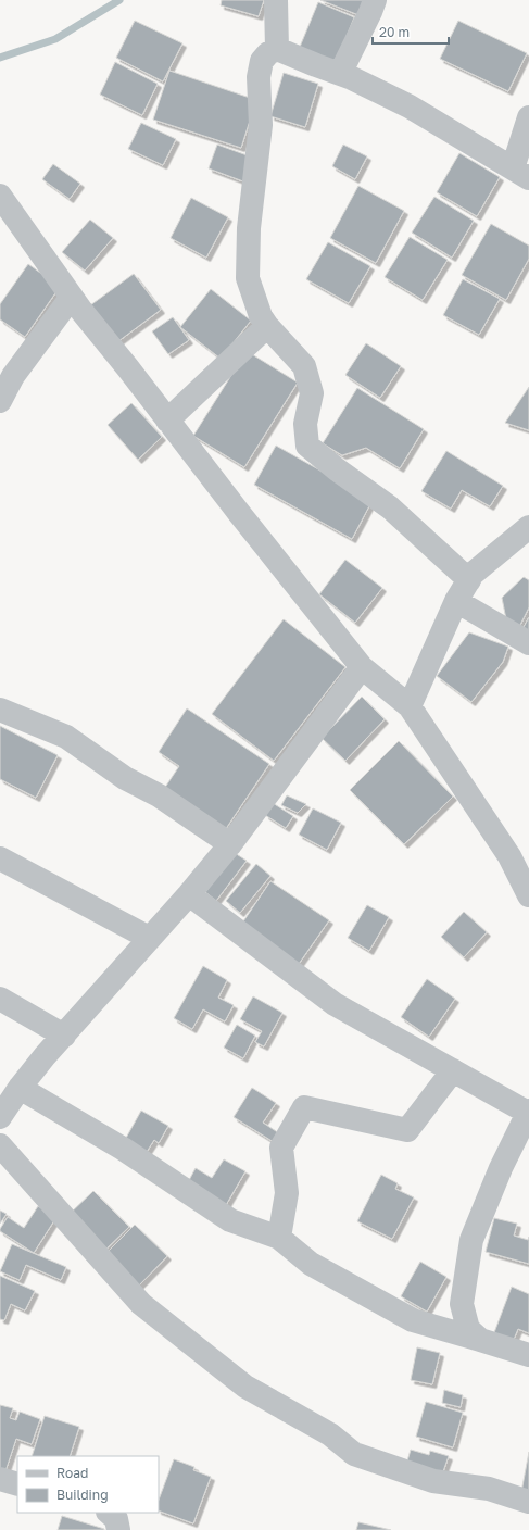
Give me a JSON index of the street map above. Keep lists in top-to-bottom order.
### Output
{
  "legend": ["Road", "Building"],
  "scale_bar": "20 m"
}
